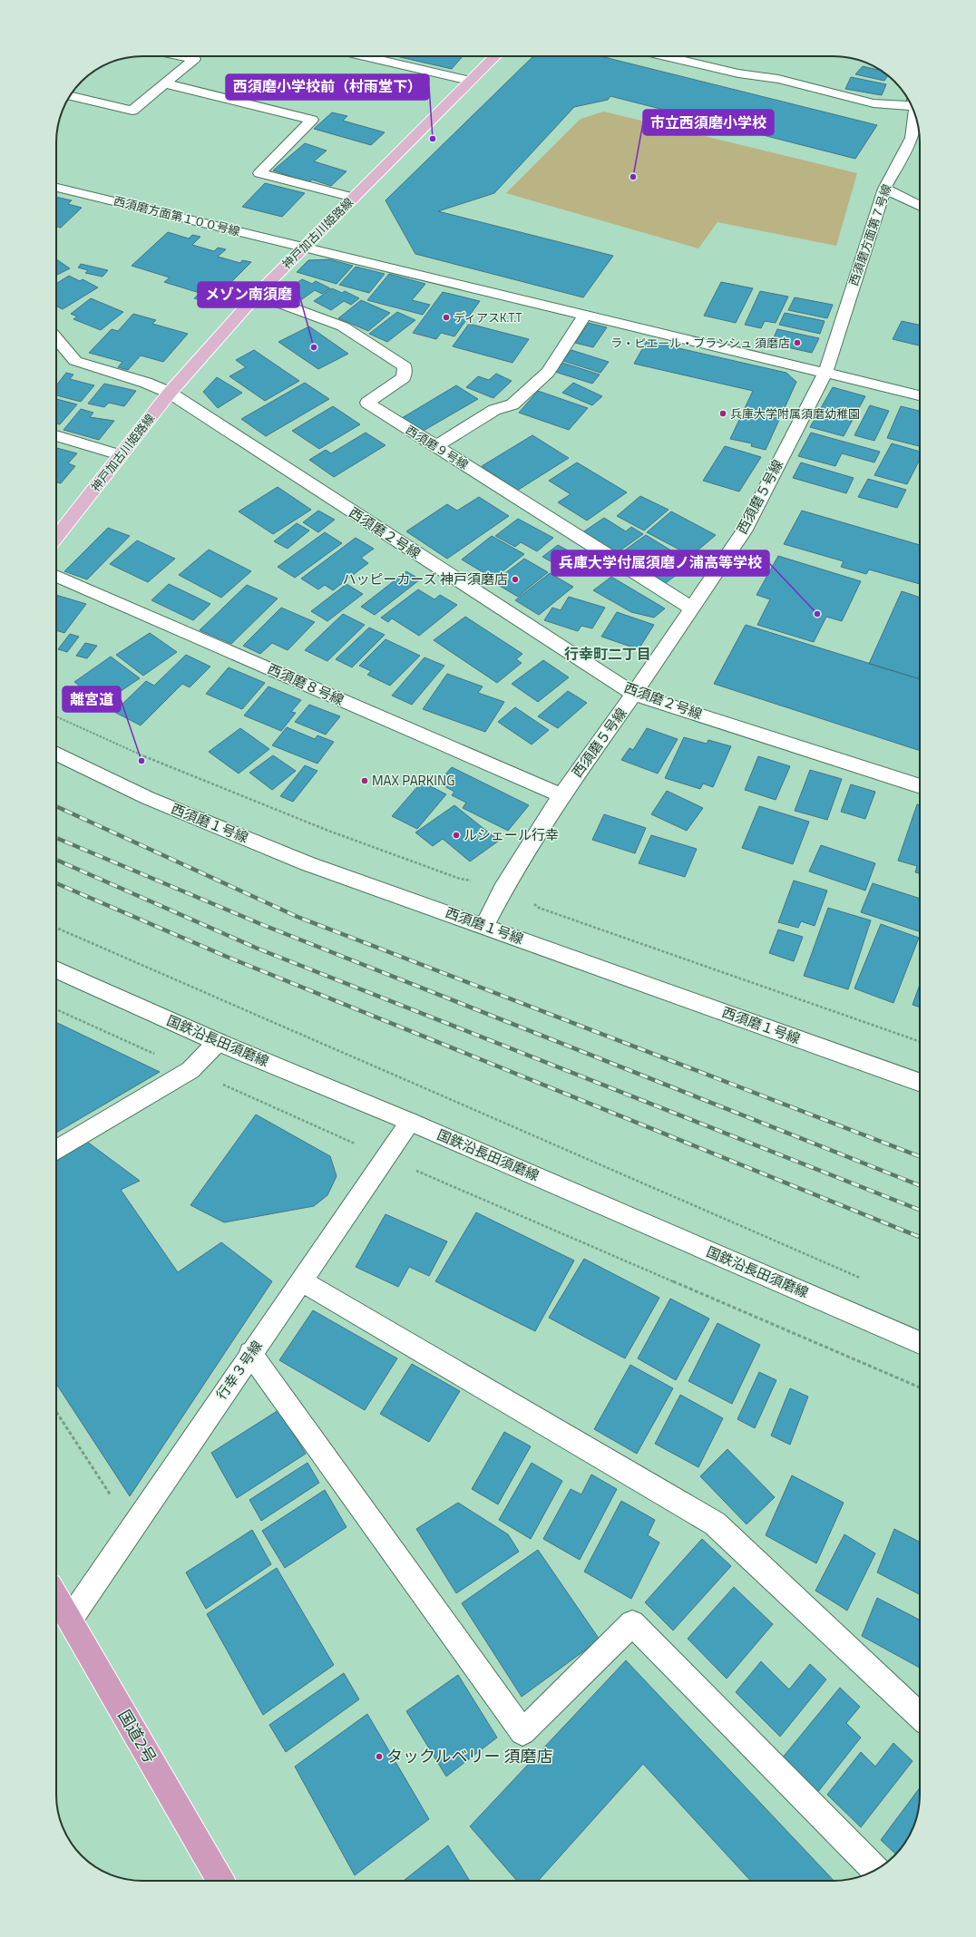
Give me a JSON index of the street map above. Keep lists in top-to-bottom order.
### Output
{
  "streets": {
    "highway": ["国道2号"],
    "main road": ["神戸加古川姫路線"],
    "street": [
      "西須磨方面第１００号線",
      "西須磨方面第７号線",
      "西須磨９号線",
      "西須磨５号線",
      "西須磨２号線",
      "西須磨８号線",
      "西須磨１号線",
      "国鉄沿長田須磨線",
      "行幸３号線"
    ]
  },
  "crossings": [
    ["西須磨方面第１００号線", "神戸加古川姫路線"],
    ["西須磨方面第１００号線", "西須磨方面第７号線"],
    ["西須磨方面第１００号線", "西須磨５号線"],
    ["神戸加古川姫路線", "西須磨９号線"],
    ["神戸加古川姫路線", "西須磨２号線"],
    ["西須磨方面第７号線", "西須磨５号線"],
    ["西須磨９号線", "西須磨５号線"],
    ["西須磨５号線", "西須磨２号線"],
    ["西須磨５号線", "西須磨８号線"],
    ["西須磨５号線", "西須磨１号線"],
    ["国鉄沿長田須磨線", "行幸３号線"],
    ["行幸３号線", "国道2号"]
  ],
  "districts": ["行幸町二丁目"],
  "places": [
    "西須磨小学校前（村雨堂下）",
    "市立西須磨小学校",
    "ディアスK.T.T",
    "ラ・ピエール・ブランシュ 須磨店",
    "メゾン南須磨",
    "兵庫大学附属須磨幼稚園",
    "ハッピーカーズ 神戸須磨店",
    "兵庫大学付属須磨ノ浦高等学校",
    "離宮道",
    "MAX PARKING",
    "ルシェール行幸",
    "タックルベリー 須磨店"
  ]
}
